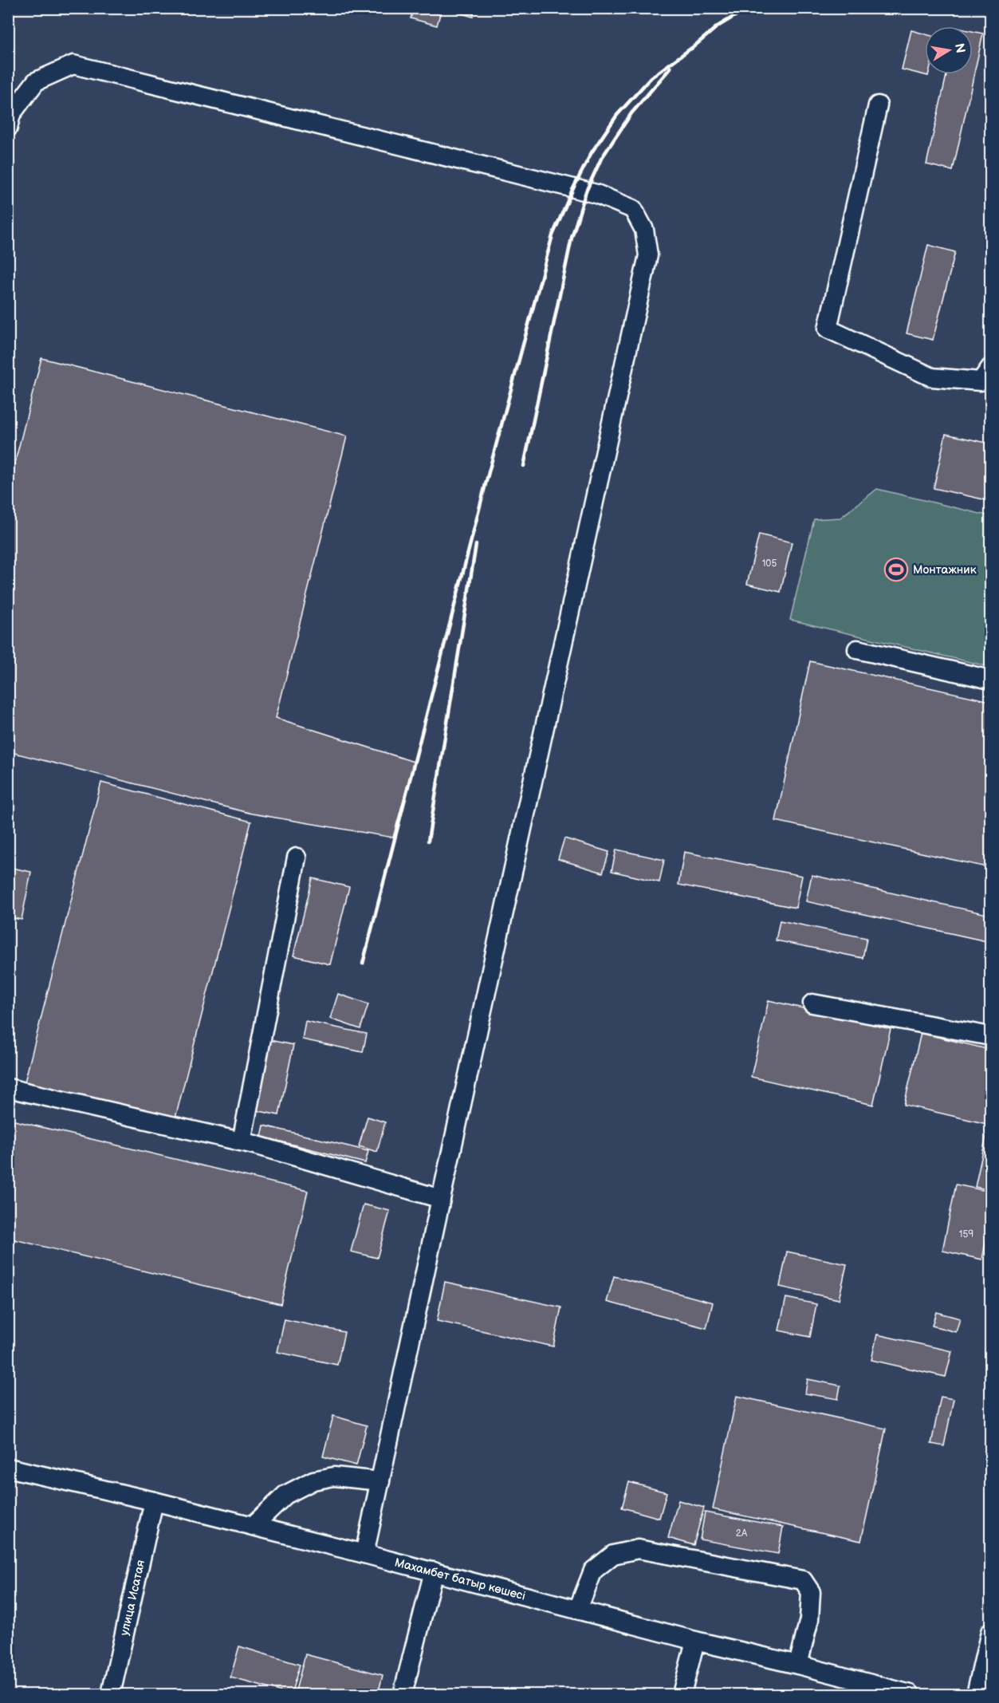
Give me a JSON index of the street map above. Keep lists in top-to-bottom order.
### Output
{
  "streets": {
    "street": ["Махамбет батыр көшесі", "улица Исатая"]
  },
  "crossings": [
    ["Махамбет батыр көшесі", "улица Исатая"]
  ],
  "places": {
    "sports": ["Монтажник"]
  },
  "house_numbers": ["105", "159", "2А"],
  "north": "right"
}
